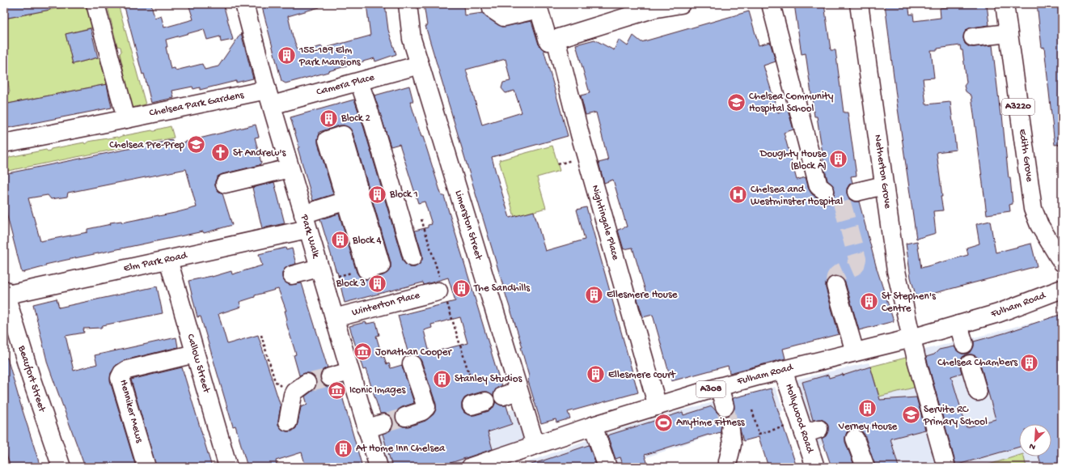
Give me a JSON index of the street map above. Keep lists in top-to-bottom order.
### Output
{
  "streets": {
    "main road": [
      "Camera Place",
      "Chelsea Park Gardens",
      "A3220",
      "Edith Grove",
      "Netherton Grove",
      "Nightingale Place",
      "Limerston Street",
      "Park Walk",
      "Elm Park Road",
      "Winterton Place",
      "Fulham Road",
      "Callow Street",
      "Beaufort Street",
      "A308",
      "Henniker Mews",
      "Hollywood Road"
    ]
  },
  "crossings": [
    ["Camera Place", "Chelsea Park Gardens"],
    ["Camera Place", "Limerston Street"],
    ["Camera Place", "Park Walk"],
    ["Chelsea Park Gardens", "Park Walk"],
    ["Netherton Grove", "Fulham Road"],
    ["Nightingale Place", "Fulham Road"],
    ["Limerston Street", "Fulham Road"],
    ["Park Walk", "Elm Park Road"],
    ["Park Walk", "Winterton Place"],
    ["Elm Park Road", "Callow Street"],
    ["Elm Park Road", "Beaufort Street"],
    ["Fulham Road", "Hollywood Road"],
    ["Callow Street", "Henniker Mews"]
  ],
  "places": {
    "building": [
      "155-189 Elm Park Mansions",
      "Block 2",
      "Doughty House (Block A)",
      "Block 1",
      "Block 4",
      "Block 3",
      "The Sandhills",
      "Ellesmere House",
      "St Stephen's Centre",
      "Chelsea Chambers",
      "Ellesmere court",
      "Stanley Studios",
      "Verney House",
      "At Home Inn Chelsea"
    ],
    "school or university": ["Chelsea Community Hospital School", "Chelsea Pre-Prep", "Servite RC Primary School"],
    "church": ["St Andrew's"],
    "hospital": ["Chelsea and Westminster Hospital"],
    "museum": ["Jonathan Cooper", "Iconic Images"],
    "sports": ["Anytime Fitness"]
  },
  "north": "bottom left"
}
